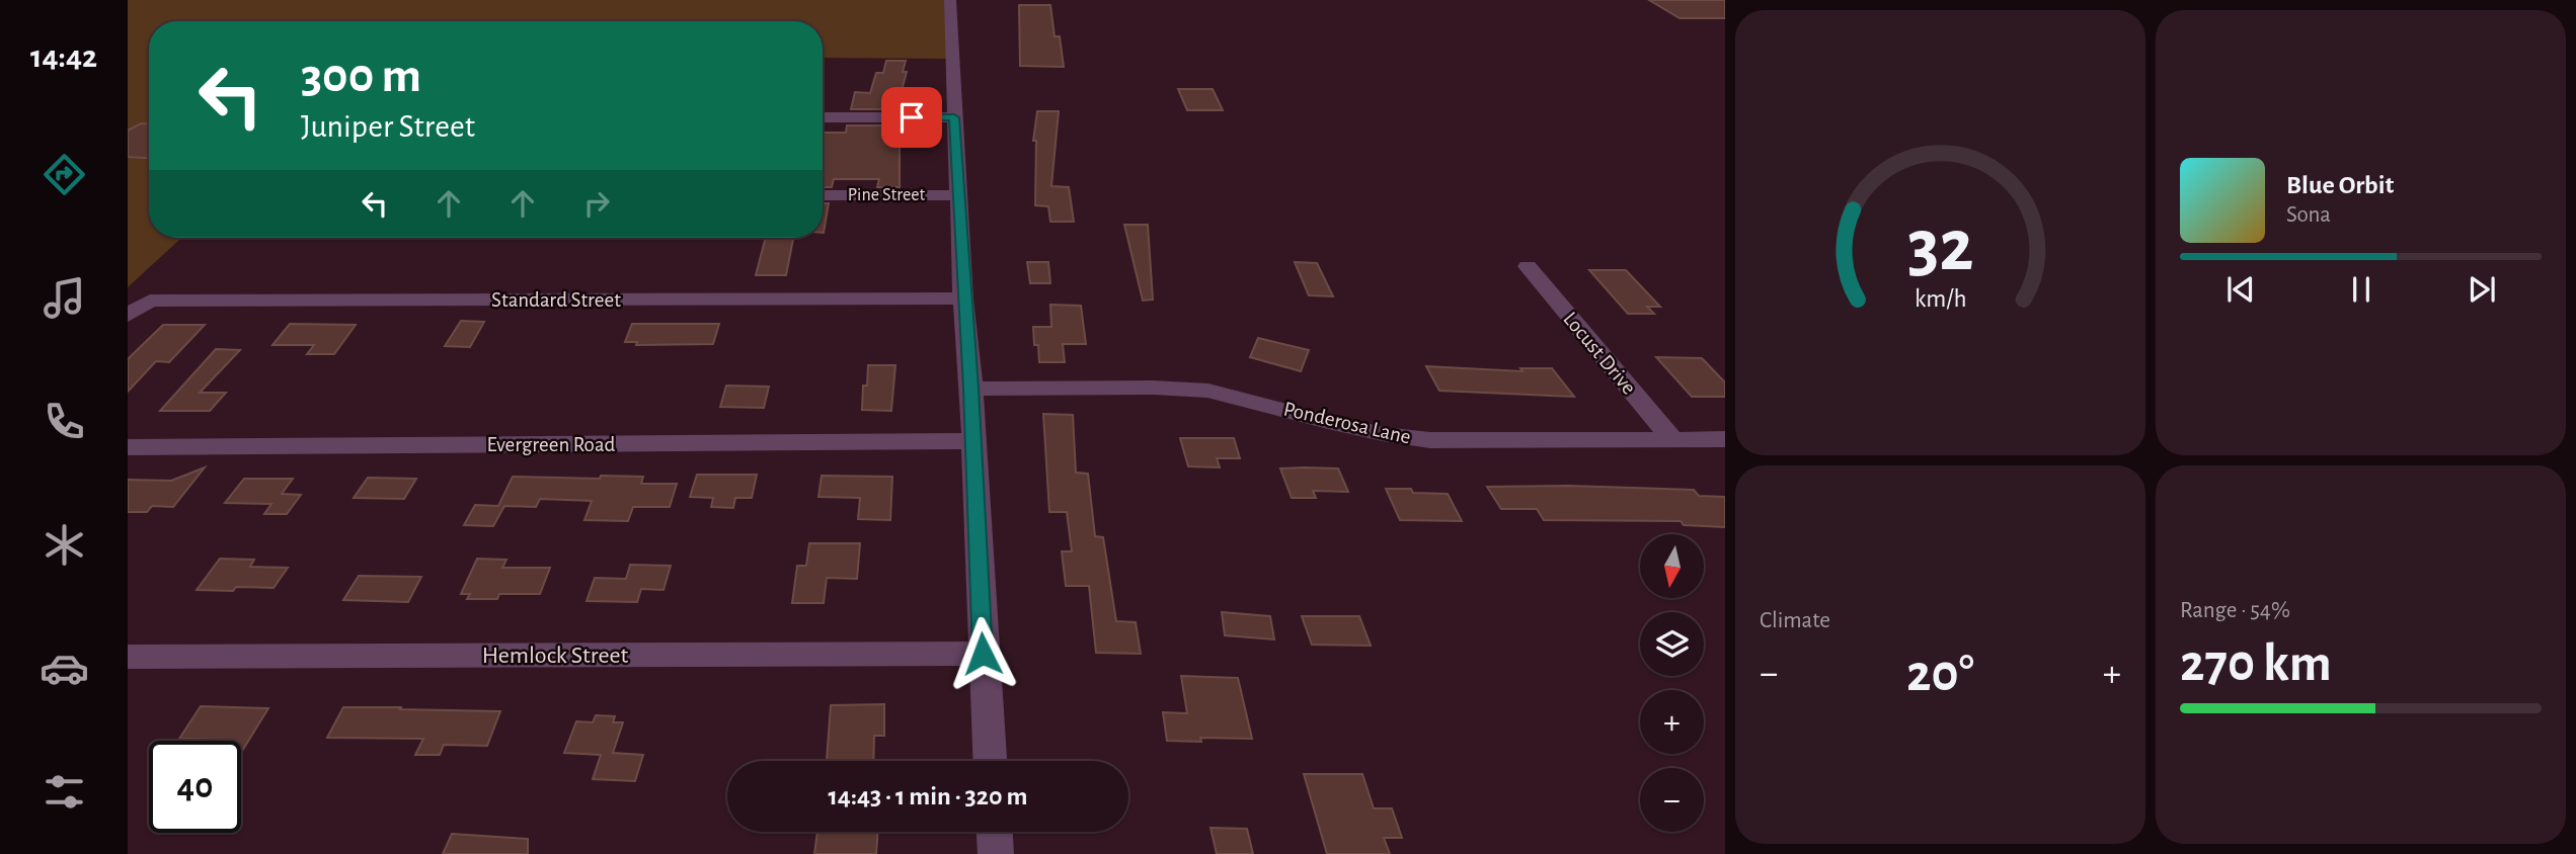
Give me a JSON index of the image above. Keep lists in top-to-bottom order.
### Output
{
  "streets": {
    "street": [
      "Pine Street",
      "Standard Street",
      "Locust Drive",
      "Ponderosa Lane",
      "Evergreen Road",
      "Hemlock Street"
    ]
  },
  "crossings": [
    ["Locust Drive", "Ponderosa Lane"]
  ],
  "north": "bottom",
  "page": {
    "tabs": "14:42",
    "turn": ["300 m", "Juniper Street"],
    "song": ["Blue Orbit", "Sona"],
    "tile": [
      "Climate",
      ["Range · 54%", "270 km"]
    ],
    "map_buttons": ["+", "−"],
    "heat": ["−", "20°", "+"],
    "limit": "40",
    "trip": "14:43 · 1 min · 320 m",
    "gauge": ["32", "km/h"]
  }
}
